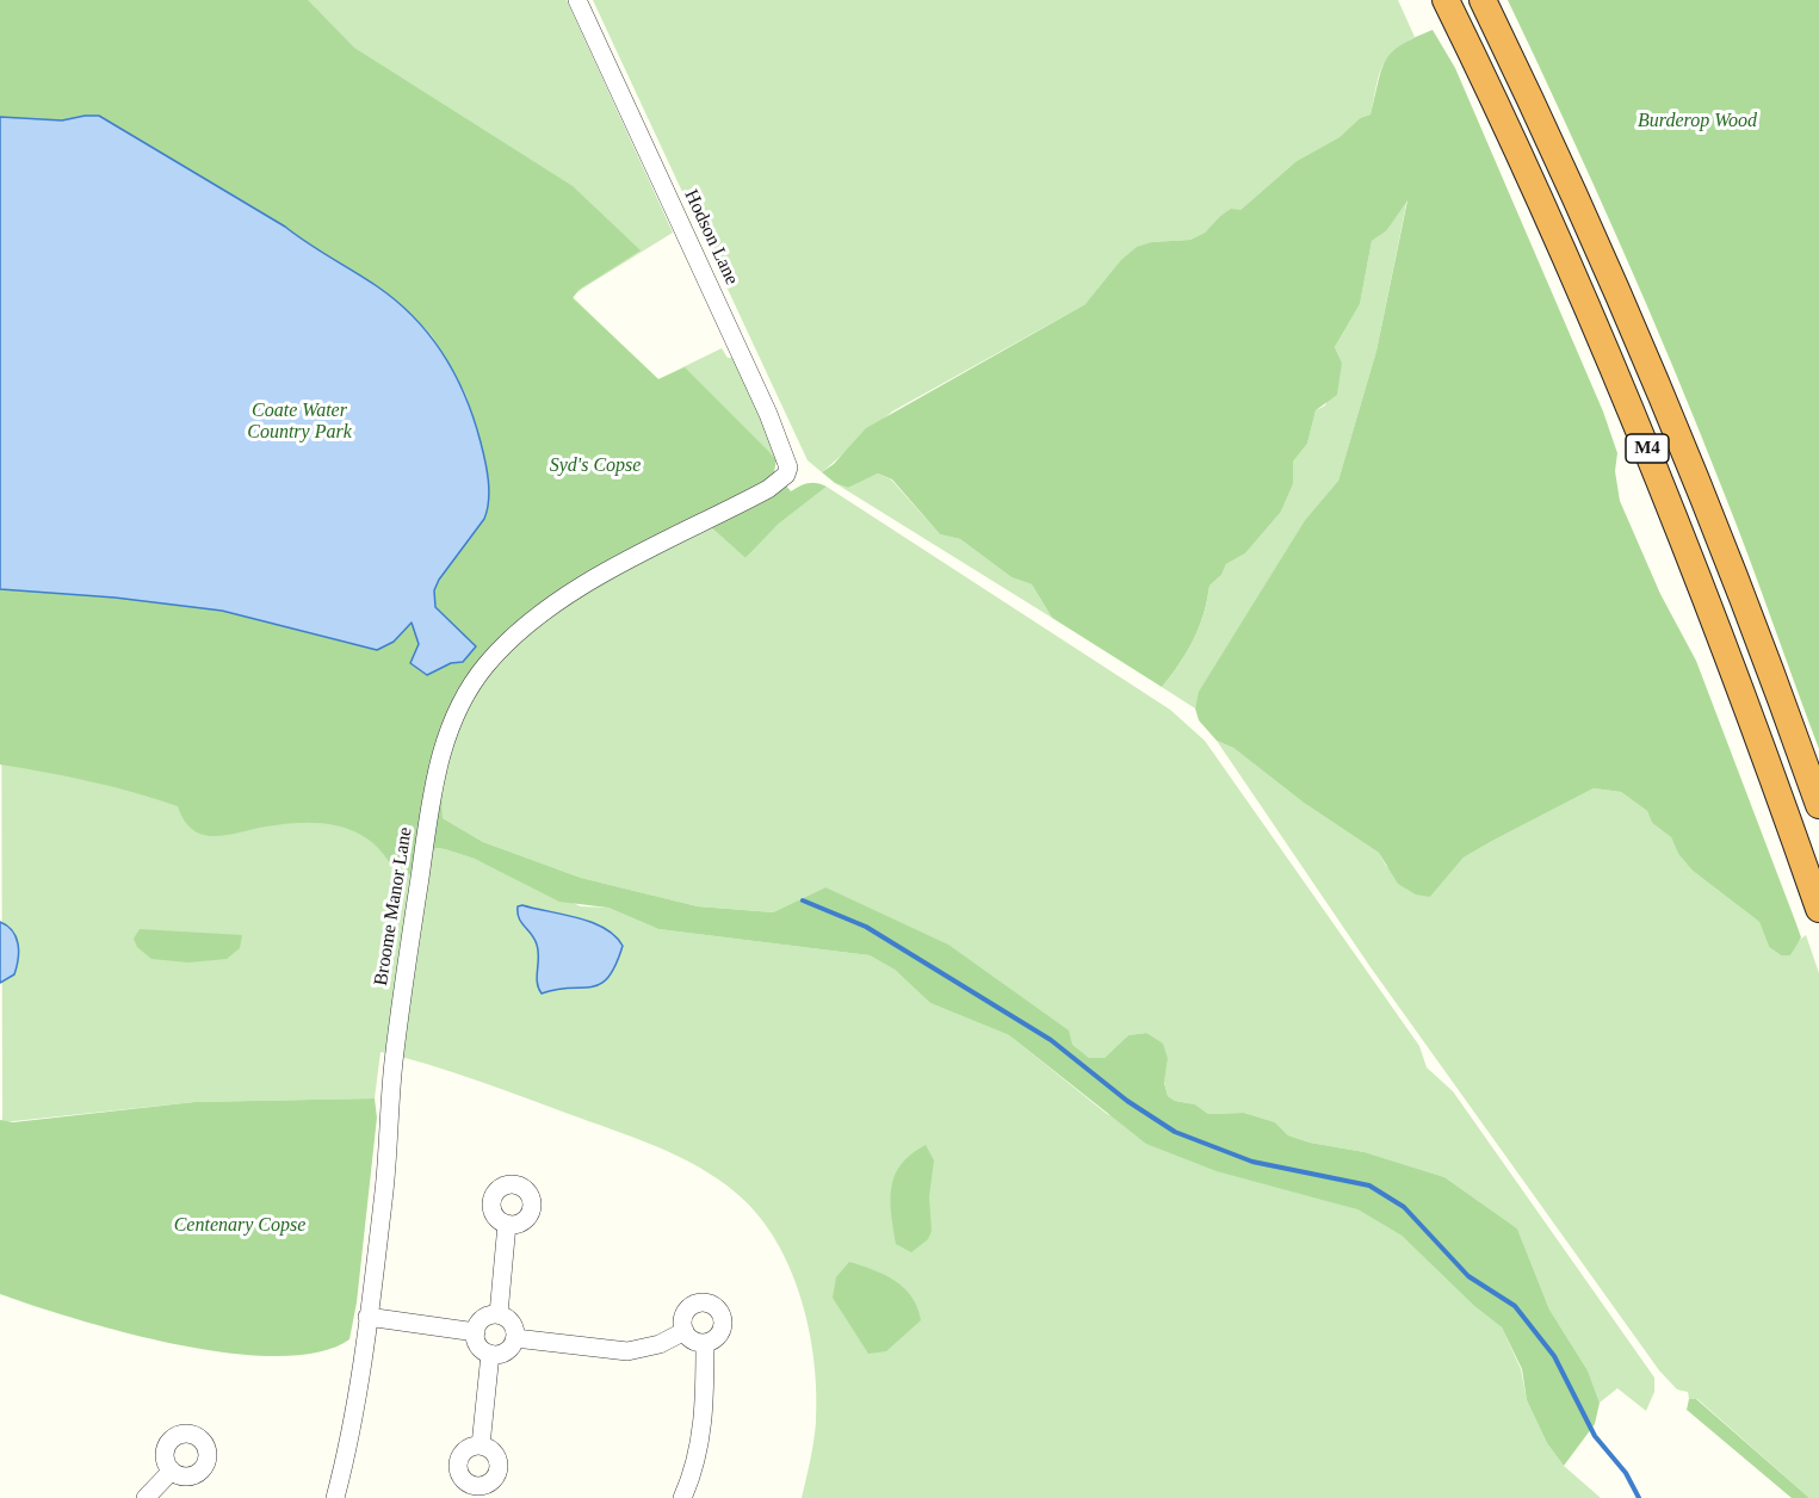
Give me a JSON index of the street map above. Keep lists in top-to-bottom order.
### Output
{
  "streets": {
    "highway": ["M4"],
    "street": ["Hodson Lane", "Broome Manor Lane"]
  },
  "crossings": [
    ["Hodson Lane", "Broome Manor Lane"]
  ],
  "parks": [
    "Burderop Wood",
    "Coate Water Country Park",
    "Syd's Copse",
    "Centenary Copse"
  ]
}
